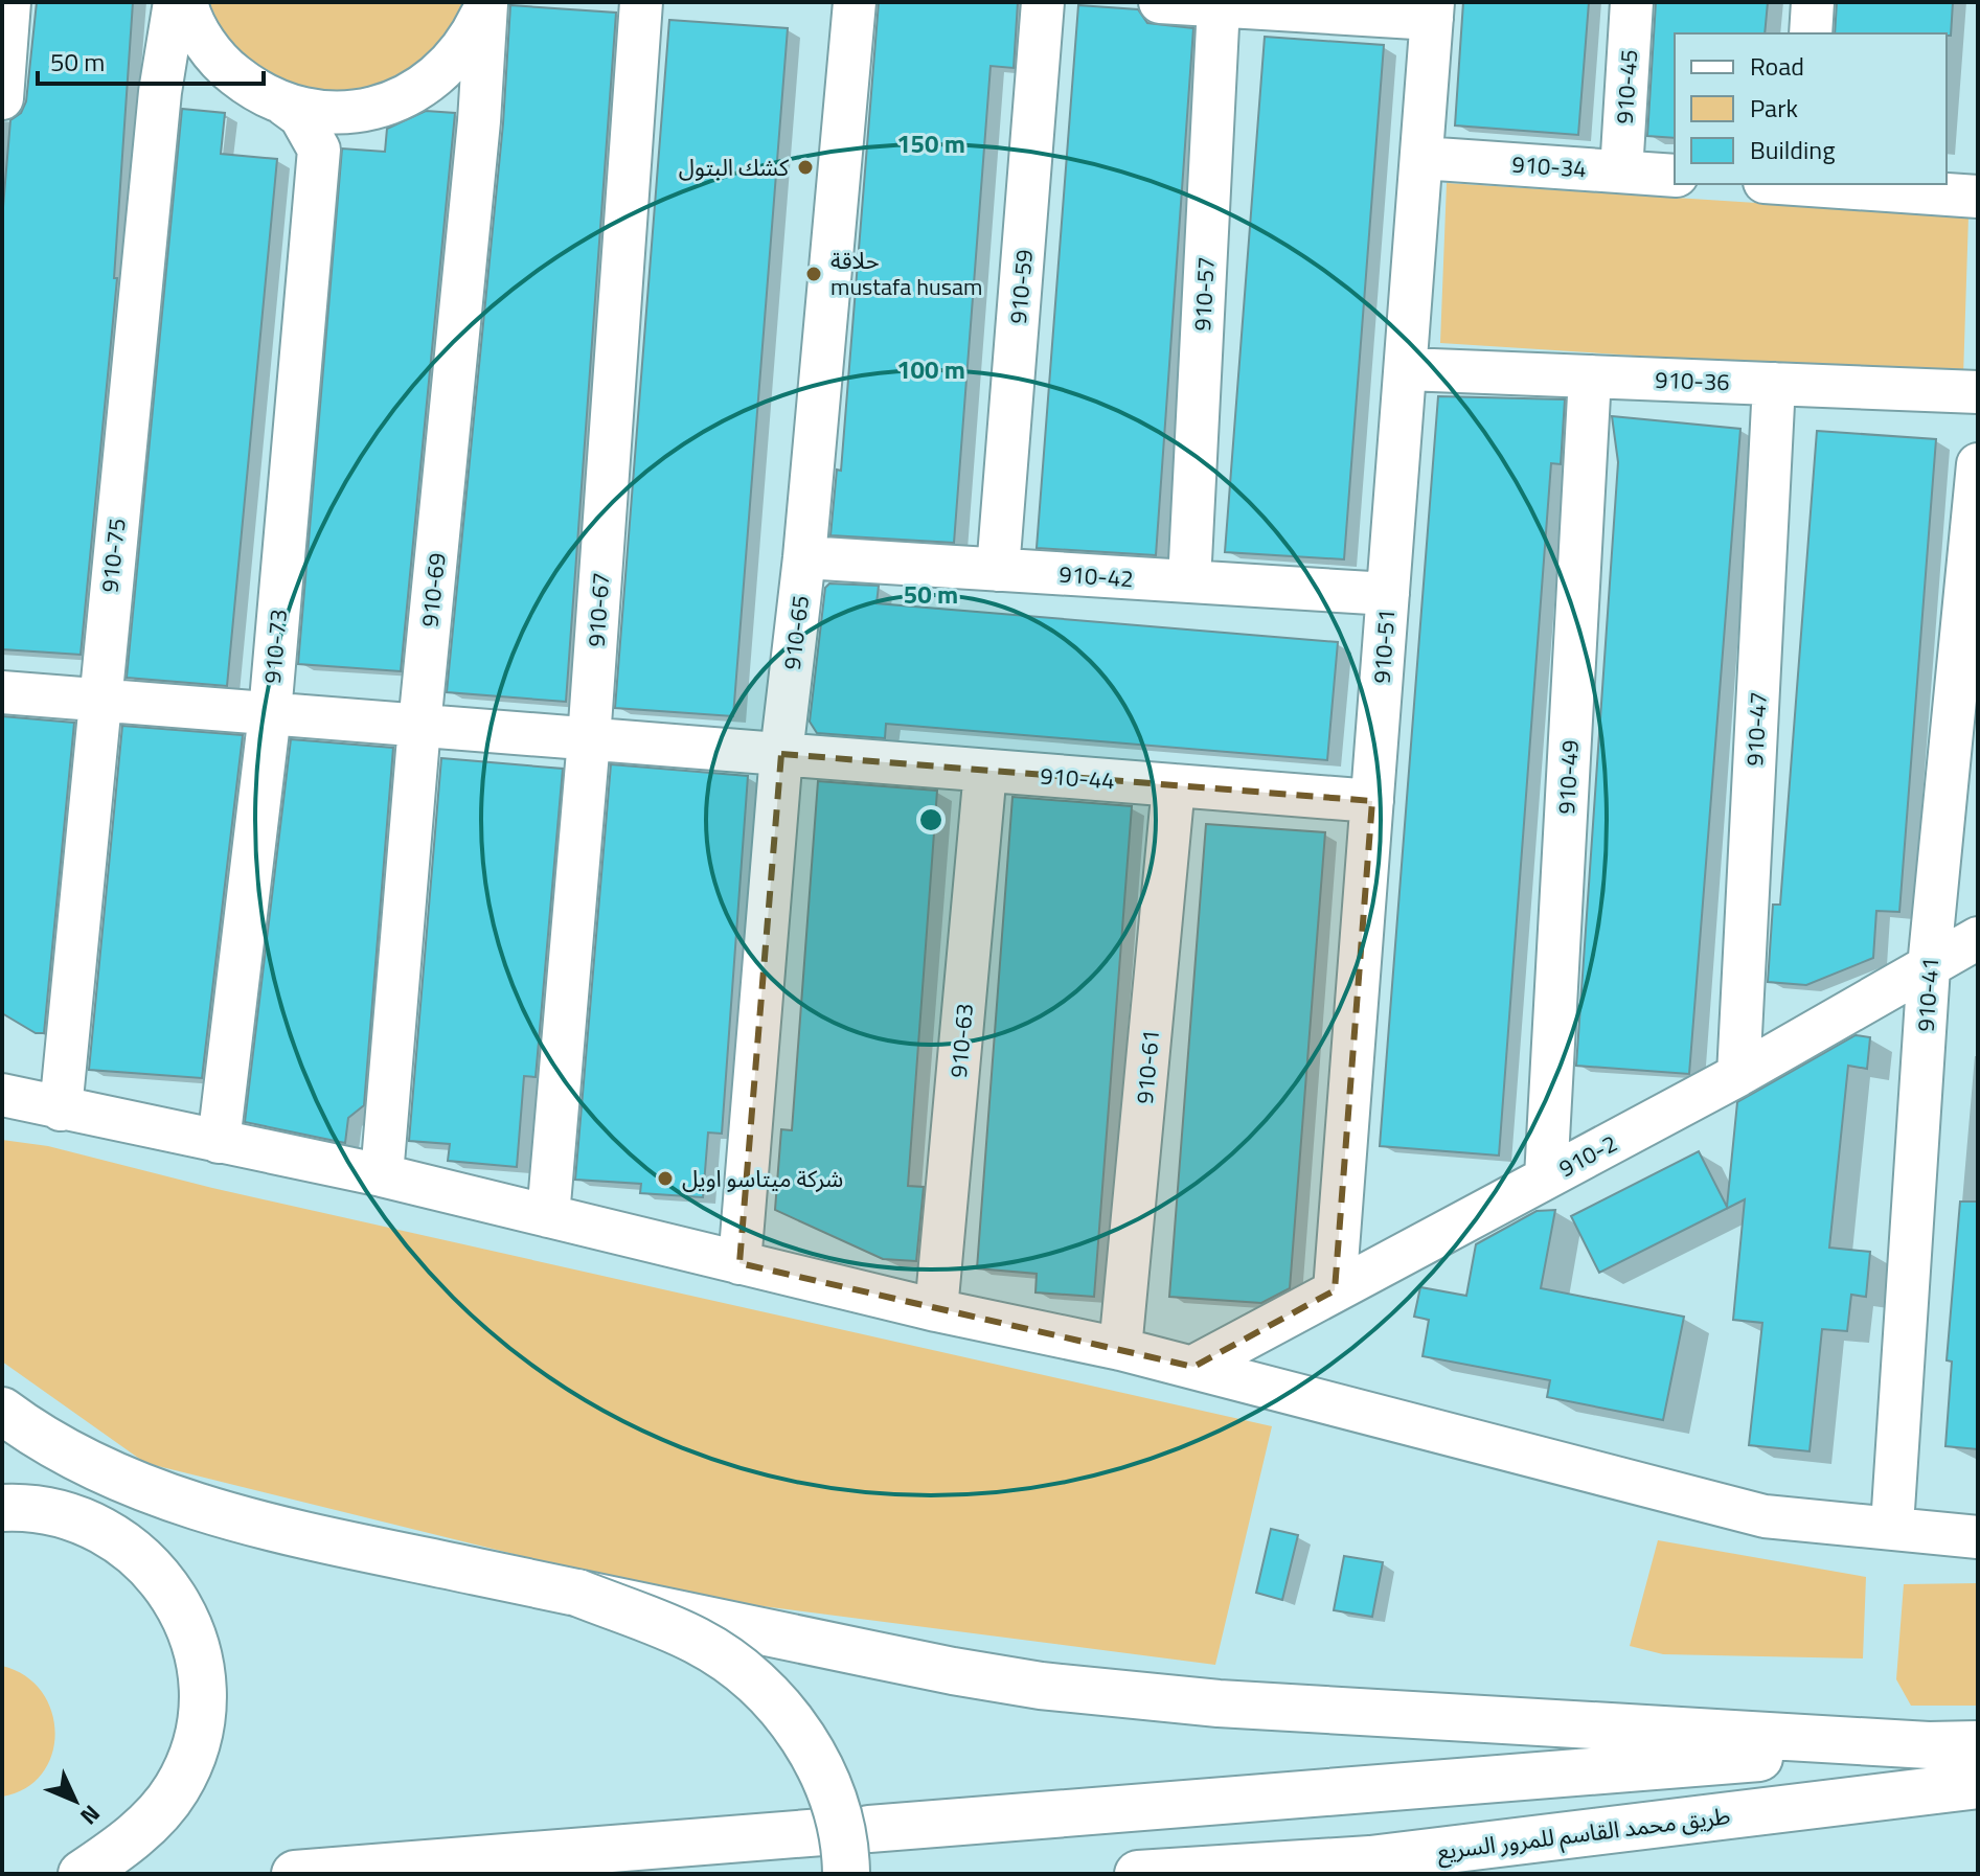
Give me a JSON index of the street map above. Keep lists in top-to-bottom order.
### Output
{
  "streets": {
    "highway": ["طريق محمد القاسم للمرور السريع"],
    "street": [
      "910-45",
      "910-34",
      "910-59",
      "910-57",
      "910-36",
      "910-75",
      "910-42",
      "910-69",
      "910-67",
      "910-65",
      "910-73",
      "910-51",
      "910-47",
      "910-49",
      "910-44",
      "910-41",
      "910-63",
      "910-61",
      "910-2"
    ]
  },
  "crossings": [
    ["910-45", "910-34"],
    ["910-34", "910-51"],
    ["910-59", "910-42"],
    ["910-57", "910-42"],
    ["910-36", "910-51"],
    ["910-36", "910-47"],
    ["910-36", "910-49"],
    ["910-75", "910-44"],
    ["910-42", "910-65"],
    ["910-42", "910-51"],
    ["910-69", "910-44"],
    ["910-67", "910-44"],
    ["910-65", "910-44"],
    ["910-73", "910-44"],
    ["910-51", "910-44"],
    ["910-51", "910-2"],
    ["910-47", "910-2"],
    ["910-49", "910-2"],
    ["910-44", "910-63"],
    ["910-44", "910-61"],
    ["910-41", "910-2"]
  ],
  "places": ["كشك البتول", "حلاقة mustafa husam", "شركة ميتاسو اويل"],
  "legend": ["Road", "Park", "Building"],
  "scale_bar": "50 m",
  "north": "bottom right",
  "rings": ["150 m", "100 m", "50 m"]
}
